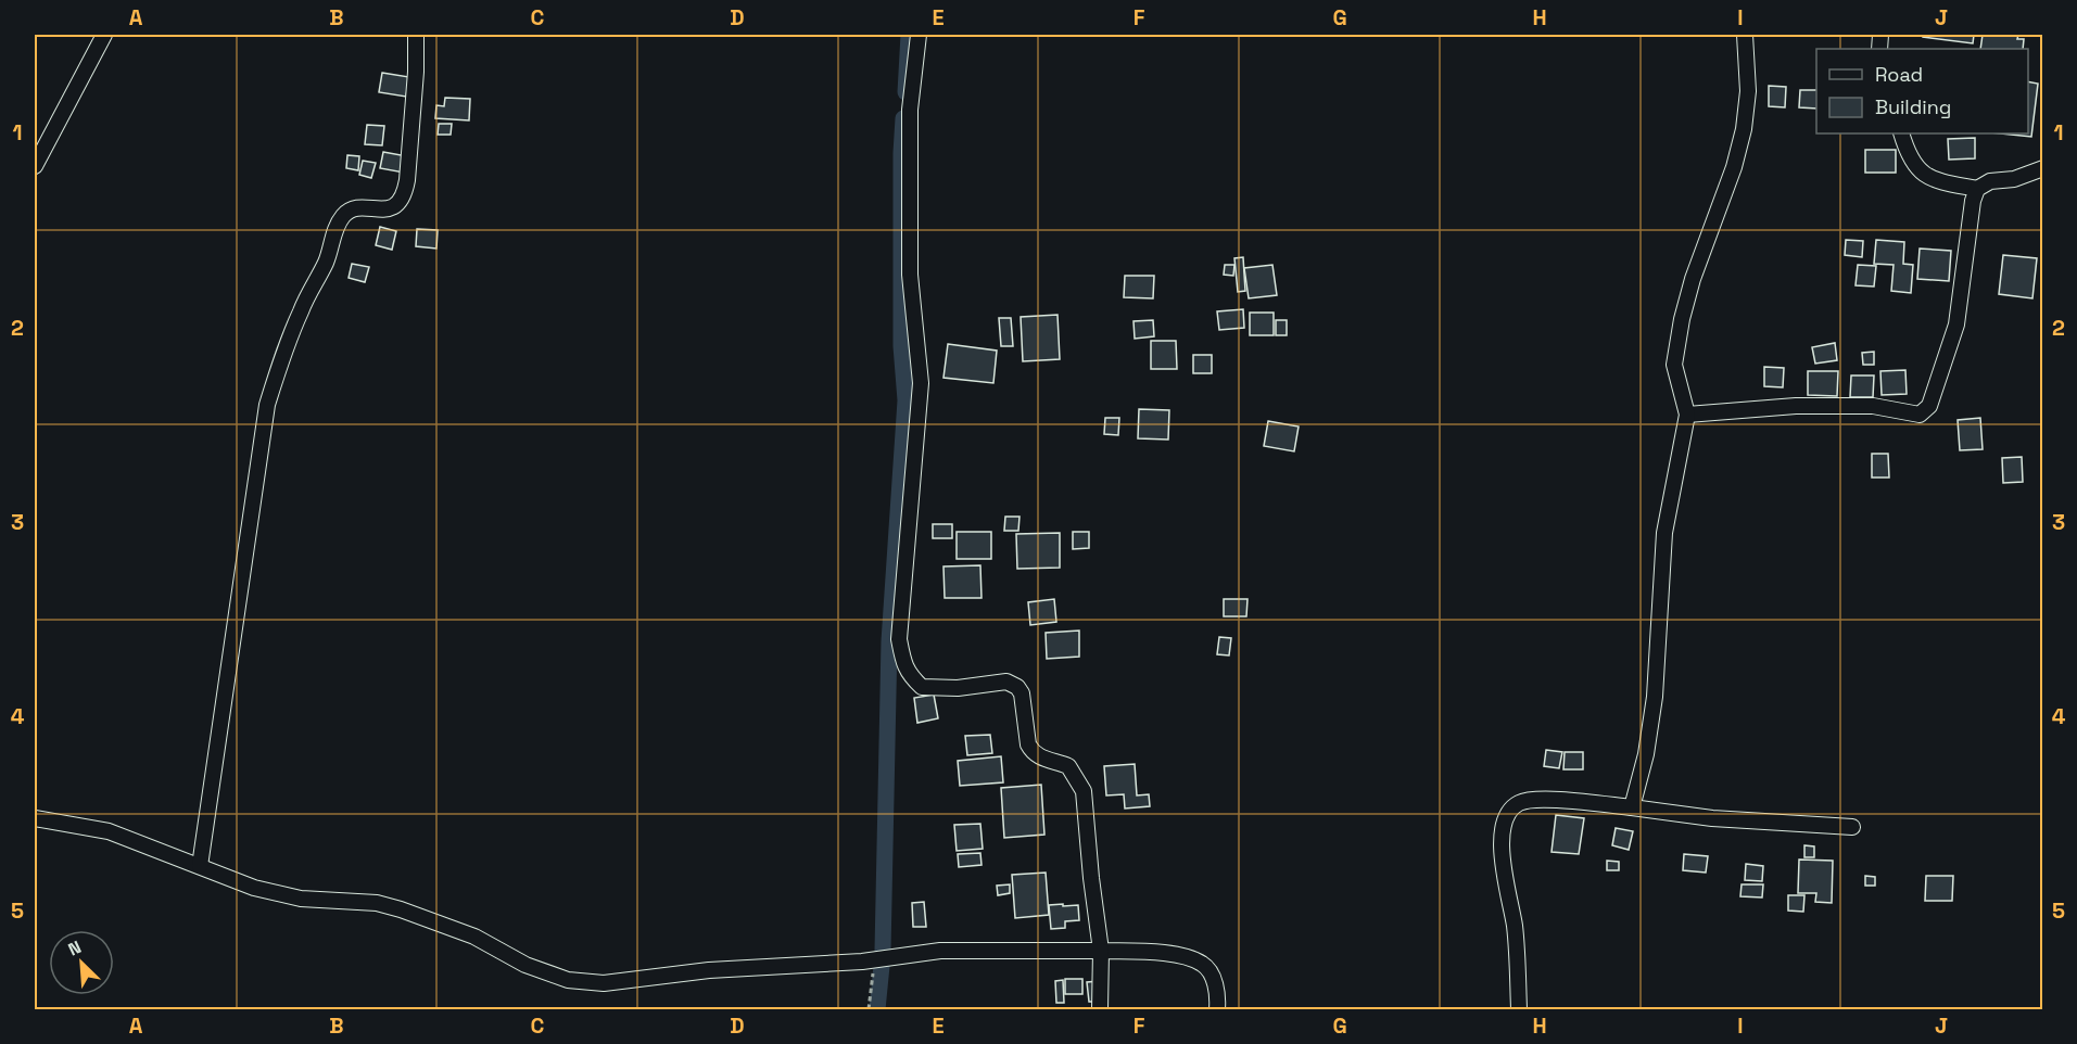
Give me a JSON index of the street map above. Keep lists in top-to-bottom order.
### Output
{
  "legend": ["Road", "Building"],
  "north": "top left",
  "grid": {
    "columns": [
      "A",
      "B",
      "C",
      "D",
      "E",
      "F",
      "G",
      "H",
      "I",
      "J"
    ],
    "rows": [
      "1",
      "2",
      "3",
      "4",
      "5"
    ]
  }
}
